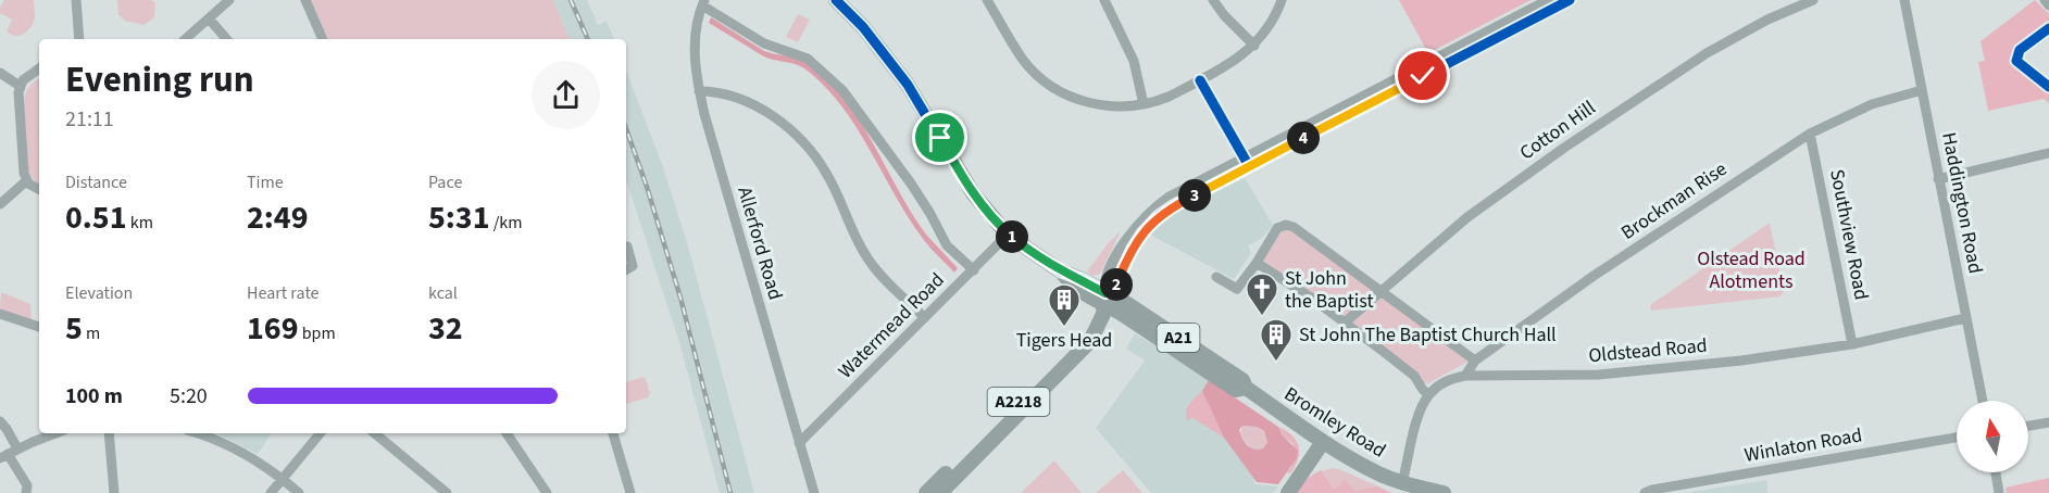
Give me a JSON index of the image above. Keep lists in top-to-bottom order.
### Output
{
  "streets": {
    "main road": ["A21", "A2218", "Bromley Road"],
    "street": [
      "Cotton Hill",
      "Brockman Rise",
      "Haddington Road",
      "Southview Road",
      "Allerford Road",
      "Watermead Road",
      "Oldstead Road",
      "Winlaton Road"
    ]
  },
  "crossings": [
    ["Brockman Rise", "Haddington Road"],
    ["Brockman Rise", "Southview Road"],
    ["Brockman Rise", "Oldstead Road"],
    ["Haddington Road", "Oldstead Road"],
    ["Southview Road", "Oldstead Road"],
    ["Allerford Road", "Watermead Road"],
    ["Watermead Road", "Bromley Road"],
    ["A2218", "Bromley Road"]
  ],
  "parks": ["Olstead Road Alotments"],
  "places": {
    "church": ["St John the Baptist"],
    "building": ["Tigers Head", "St John The Baptist Church Hall"]
  },
  "north": "top",
  "page": {
    "heading": ["Evening run", "21:11"],
    "pins": [
      "4",
      "3",
      "1",
      "2"
    ],
    "stats": [
      ["Distance", "0.51 km"],
      ["Time", "2:49"],
      ["Pace", "5:31 /km"],
      ["Elevation", "5 m"],
      ["Heart rate", "169 bpm"],
      ["kcal", "32"]
    ],
    "list": [
      {
        "name": "100 m",
        "note": "5:20"
      }
    ]
  }
}
